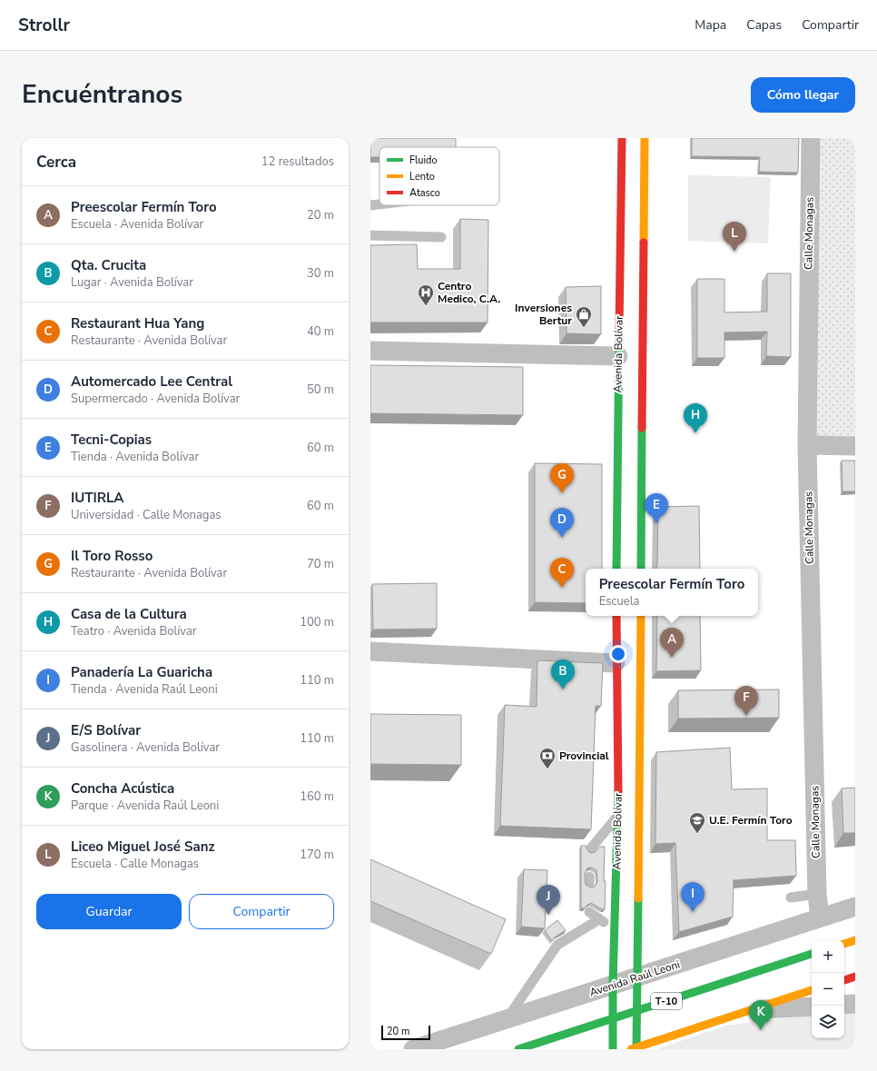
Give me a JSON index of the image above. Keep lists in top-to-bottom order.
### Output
{
  "streets": {
    "main road": ["Avenida Bolívar", "T-10"],
    "street": ["Calle Monagas", "Avenida Raúl Leoni"]
  },
  "crossings": [
    ["Calle Monagas", "Avenida Raúl Leoni"],
    ["Avenida Bolívar", "Avenida Raúl Leoni"],
    ["Avenida Bolívar", "T-10"]
  ],
  "places": {
    "hospital": ["Centro Medico, C.A."],
    "shop": ["Inversiones Bertur"],
    "bank": ["Provincial"],
    "school or university": ["U.E. Fermín Toro"]
  },
  "legend": ["Fluido", "Lento", "Atasco"],
  "scale_bar": "20 m",
  "page": {
    "header": "Strollr",
    "nav": ["Mapa", "Capas", "Compartir"],
    "title": "Encuéntranos",
    "buttons": [
      "Cómo llegar",
      ["Guardar", "Compartir"]
    ],
    "heading": ["Cerca", "12 resultados"],
    "list": [
      {
        "mark": "A",
        "name": "Preescolar Fermín Toro",
        "note": "Escuela · Avenida Bolívar",
        "value": "20 m"
      },
      {
        "mark": "B",
        "name": "Qta. Crucita",
        "note": "Lugar · Avenida Bolívar",
        "value": "30 m"
      },
      {
        "mark": "C",
        "name": "Restaurant Hua Yang",
        "note": "Restaurante · Avenida Bolívar",
        "value": "40 m"
      },
      {
        "mark": "D",
        "name": "Automercado Lee Central",
        "note": "Supermercado · Avenida Bolívar",
        "value": "50 m"
      },
      {
        "mark": "E",
        "name": "Tecni-Copias",
        "note": "Tienda · Avenida Bolívar",
        "value": "60 m"
      },
      {
        "mark": "F",
        "name": "IUTIRLA",
        "note": "Universidad · Calle Monagas",
        "value": "60 m"
      },
      {
        "mark": "G",
        "name": "Il Toro Rosso",
        "note": "Restaurante · Avenida Bolívar",
        "value": "70 m"
      },
      {
        "mark": "H",
        "name": "Casa de la Cultura",
        "note": "Teatro · Avenida Bolívar",
        "value": "100 m"
      },
      {
        "mark": "I",
        "name": "Panadería La Guaricha",
        "note": "Tienda · Avenida Raúl Leoni",
        "value": "110 m"
      },
      {
        "mark": "J",
        "name": "E/S Bolívar",
        "note": "Gasolinera · Avenida Bolívar",
        "value": "110 m"
      },
      {
        "mark": "K",
        "name": "Concha Acústica",
        "note": "Parque · Avenida Raúl Leoni",
        "value": "160 m"
      },
      {
        "mark": "L",
        "name": "Liceo Miguel José Sanz",
        "note": "Escuela · Calle Monagas",
        "value": "170 m"
      }
    ],
    "pins": [
      "L",
      "H",
      "G",
      "E",
      "D",
      "C",
      "A",
      "B",
      "F",
      "I",
      "J",
      "K"
    ],
    "popup": ["Preescolar Fermín Toro", "Escuela"],
    "map_buttons": ["+", "−"],
    "scale": "20 m"
  }
}
